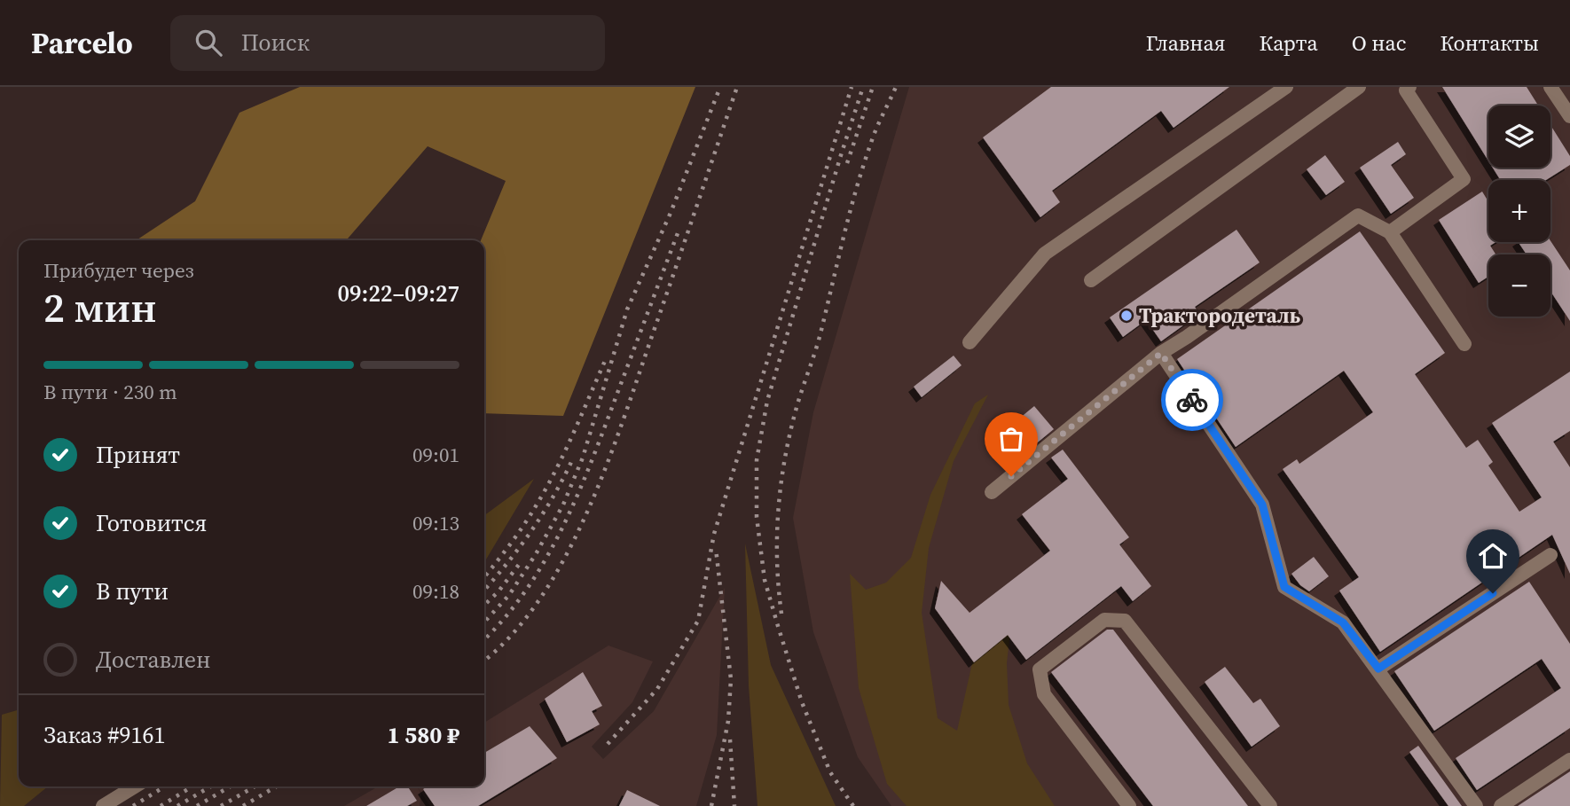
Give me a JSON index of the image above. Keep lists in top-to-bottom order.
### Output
{
  "places": ["Трактородеталь"],
  "page": {
    "header": "Parcelo",
    "search": "Поиск",
    "nav": [
      "Главная",
      "Карта",
      "О нас",
      "Контакты"
    ],
    "map_buttons": ["+", "−"],
    "heading": ["2 мин", "Прибудет через", "09:22–09:27"],
    "panel": ["Заказ #9161", "1 580 ₽"],
    "bar": "В пути · 230 m",
    "list": [
      ["Принят", "09:01"],
      ["Готовится", "09:13"],
      ["В пути", "09:18"],
      "Доставлен"
    ]
  }
}
